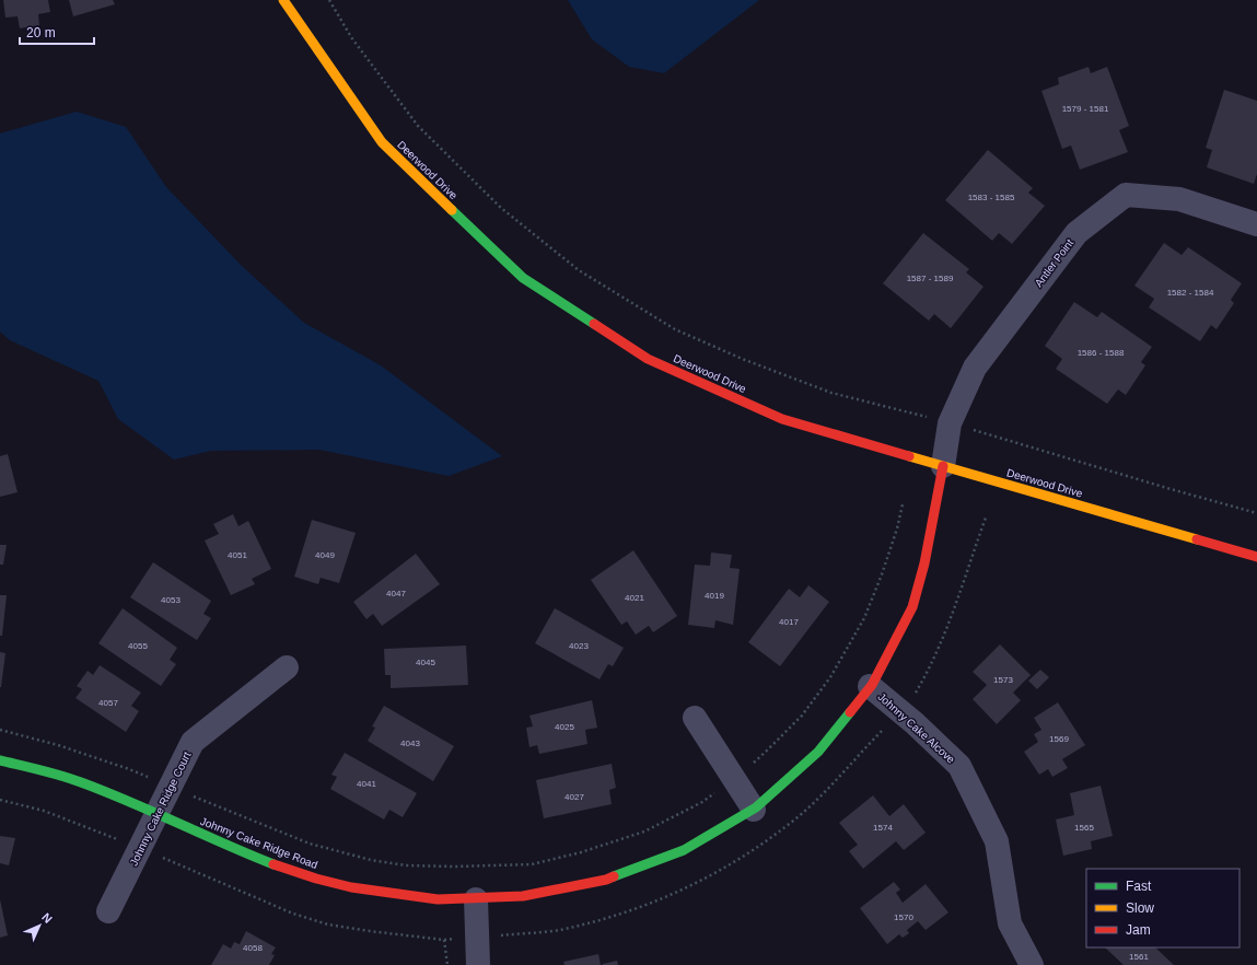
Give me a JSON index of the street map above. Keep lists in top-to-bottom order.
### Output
{
  "streets": {
    "street": [
      "Deerwood Drive",
      "Antler Point",
      "Johnny Cake Alcove",
      "Johnny Cake Ridge Court",
      "Johnny Cake Ridge Road"
    ]
  },
  "crossings": [
    ["Deerwood Drive", "Antler Point"],
    ["Deerwood Drive", "Johnny Cake Ridge Road"],
    ["Antler Point", "Johnny Cake Ridge Road"],
    ["Johnny Cake Alcove", "Johnny Cake Ridge Road"],
    ["Johnny Cake Ridge Court", "Johnny Cake Ridge Road"]
  ],
  "house_numbers": [
    "1579 - 1581",
    "1583 - 1585",
    "1587 - 1589",
    "1582 - 1584",
    "1586 - 1588",
    "4051",
    "4049",
    "4047",
    "4019",
    "4021",
    "4053",
    "4017",
    "4055",
    "4023",
    "4045",
    "1573",
    "4057",
    "4025",
    "1569",
    "4043",
    "4041",
    "4027",
    "1574",
    "1565",
    "1570",
    "4058",
    "1561"
  ],
  "legend": ["Fast", "Slow", "Jam"],
  "scale_bar": "20 m",
  "north": "top right"
}
